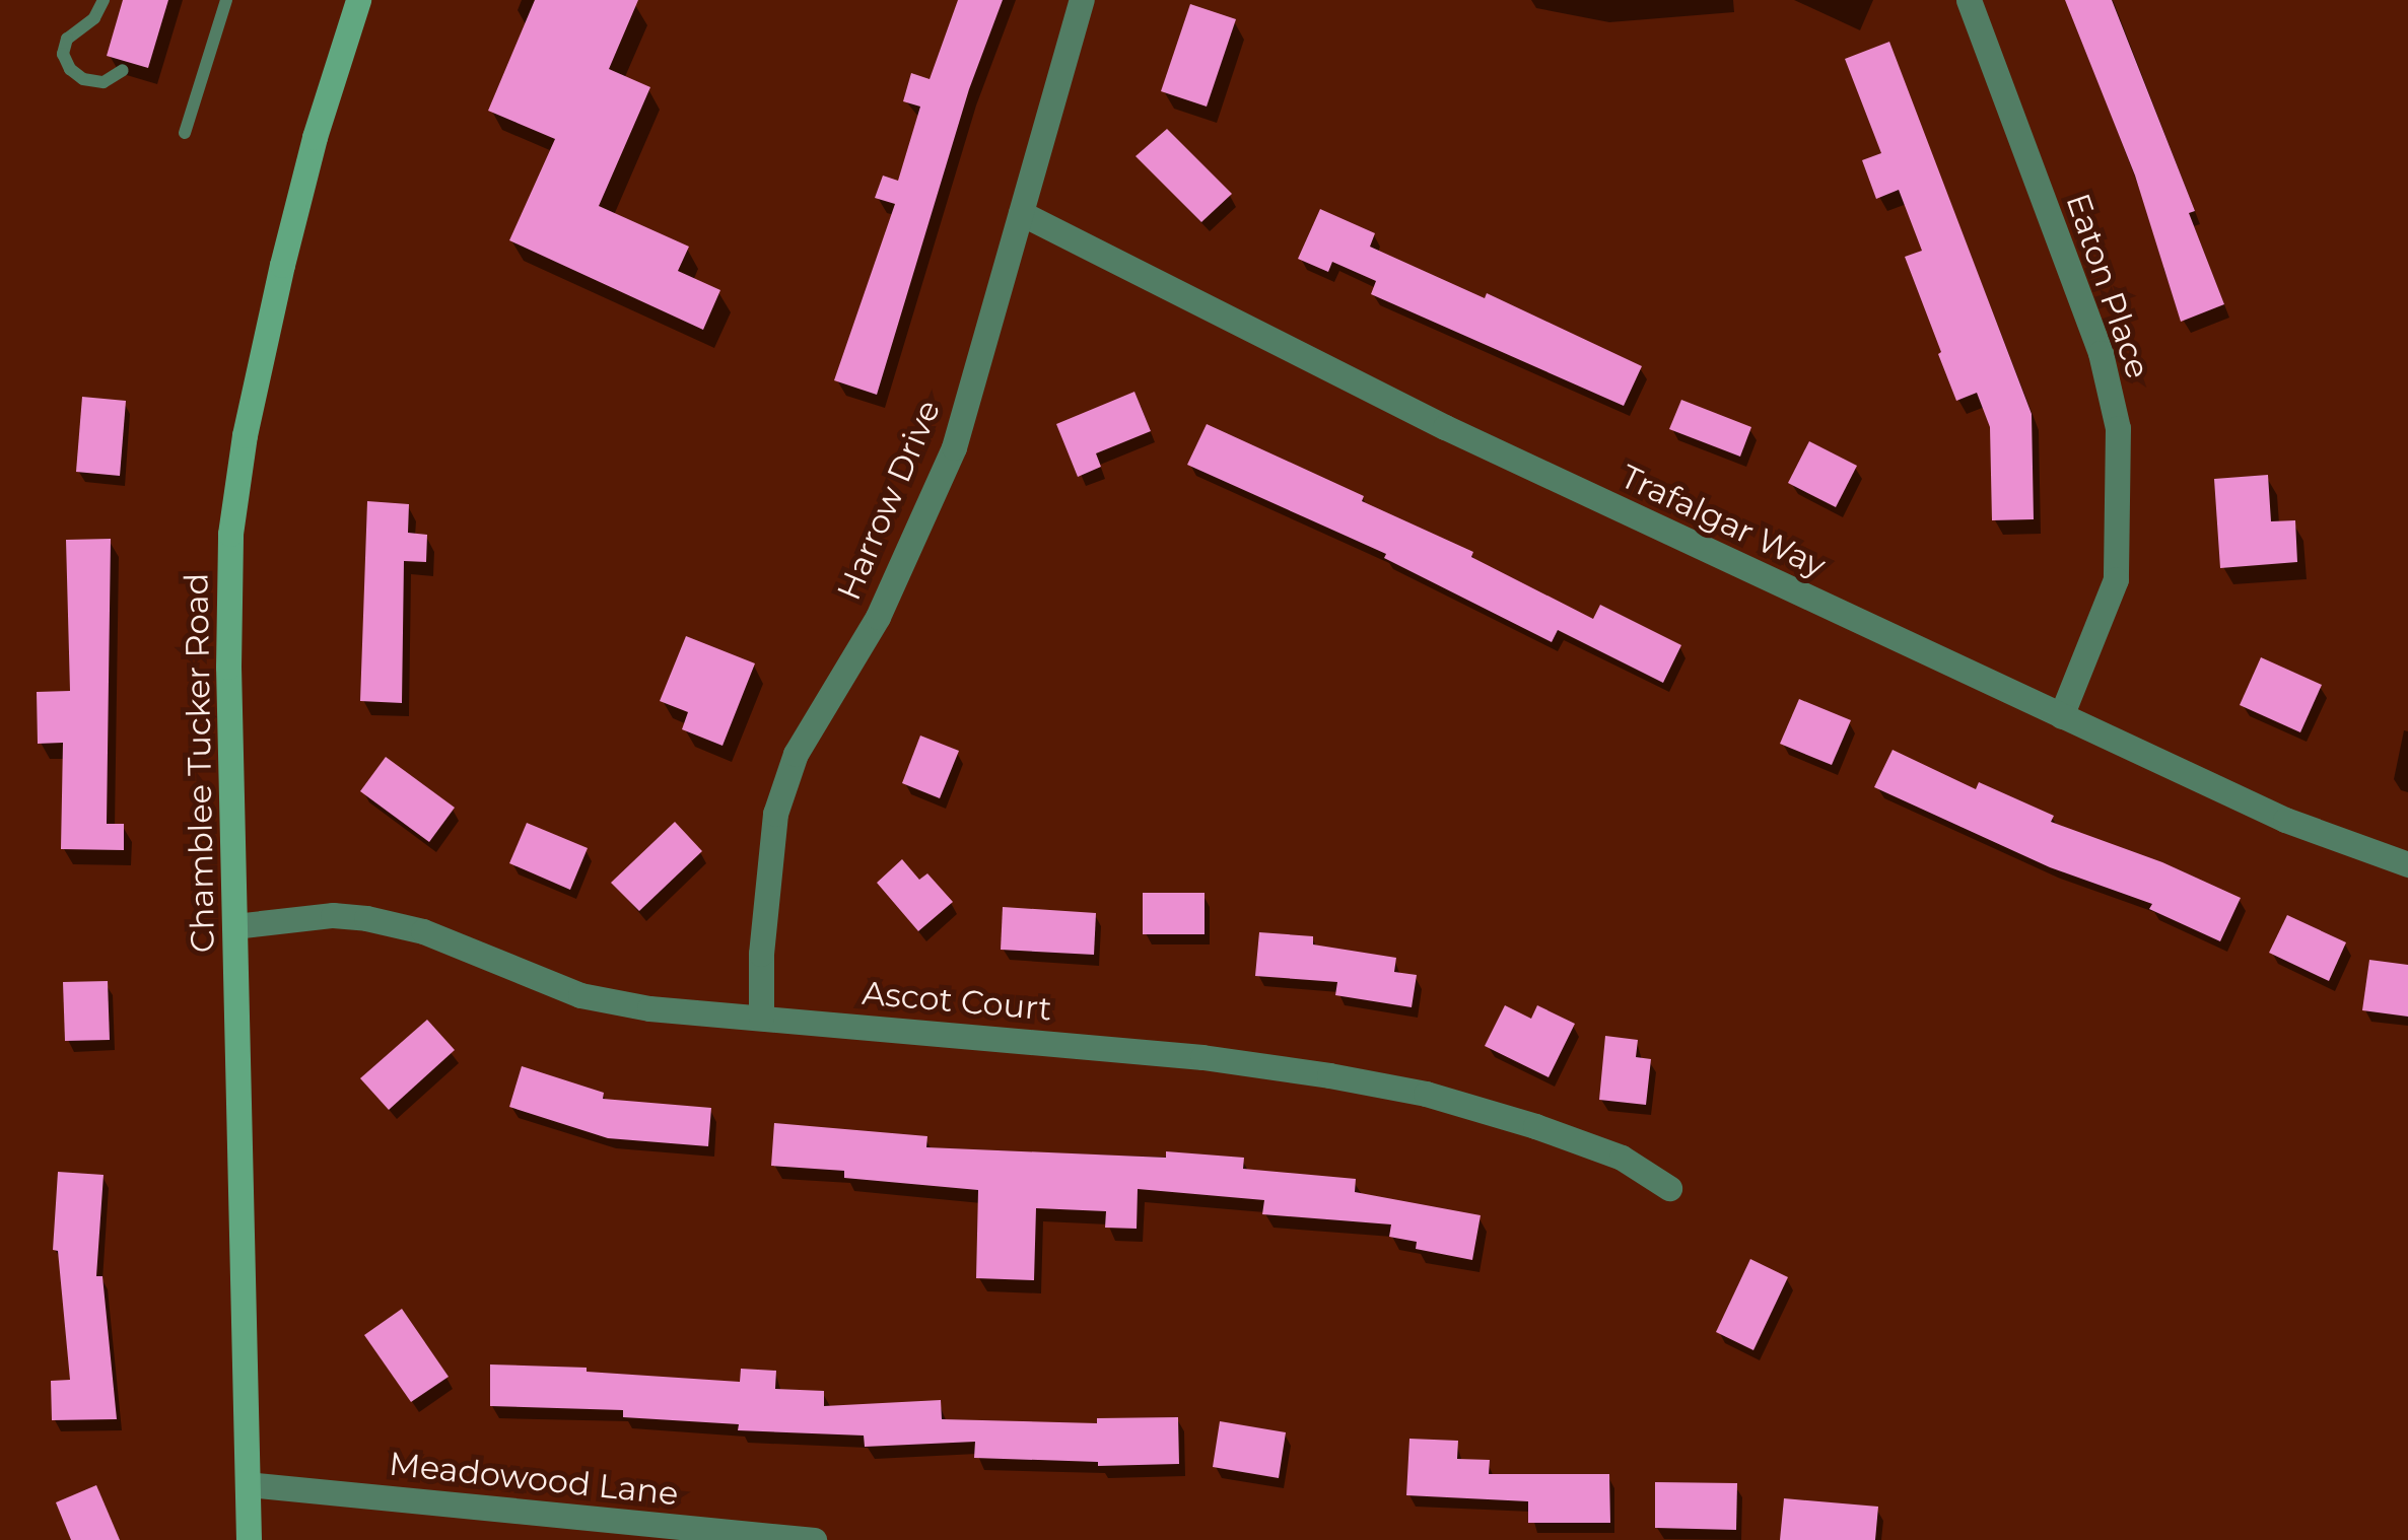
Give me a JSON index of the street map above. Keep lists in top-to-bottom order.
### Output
{
  "streets": {
    "main road": ["Chamblee Tucker Road"],
    "street": [
      "Eaton Place",
      "Harrow Drive",
      "Trafalgar Way",
      "Ascot Court",
      "Meadowood Lane"
    ]
  },
  "crossings": [
    ["Eaton Place", "Trafalgar Way"],
    ["Harrow Drive", "Trafalgar Way"],
    ["Harrow Drive", "Ascot Court"],
    ["Chamblee Tucker Road", "Ascot Court"],
    ["Chamblee Tucker Road", "Meadowood Lane"]
  ]
}
